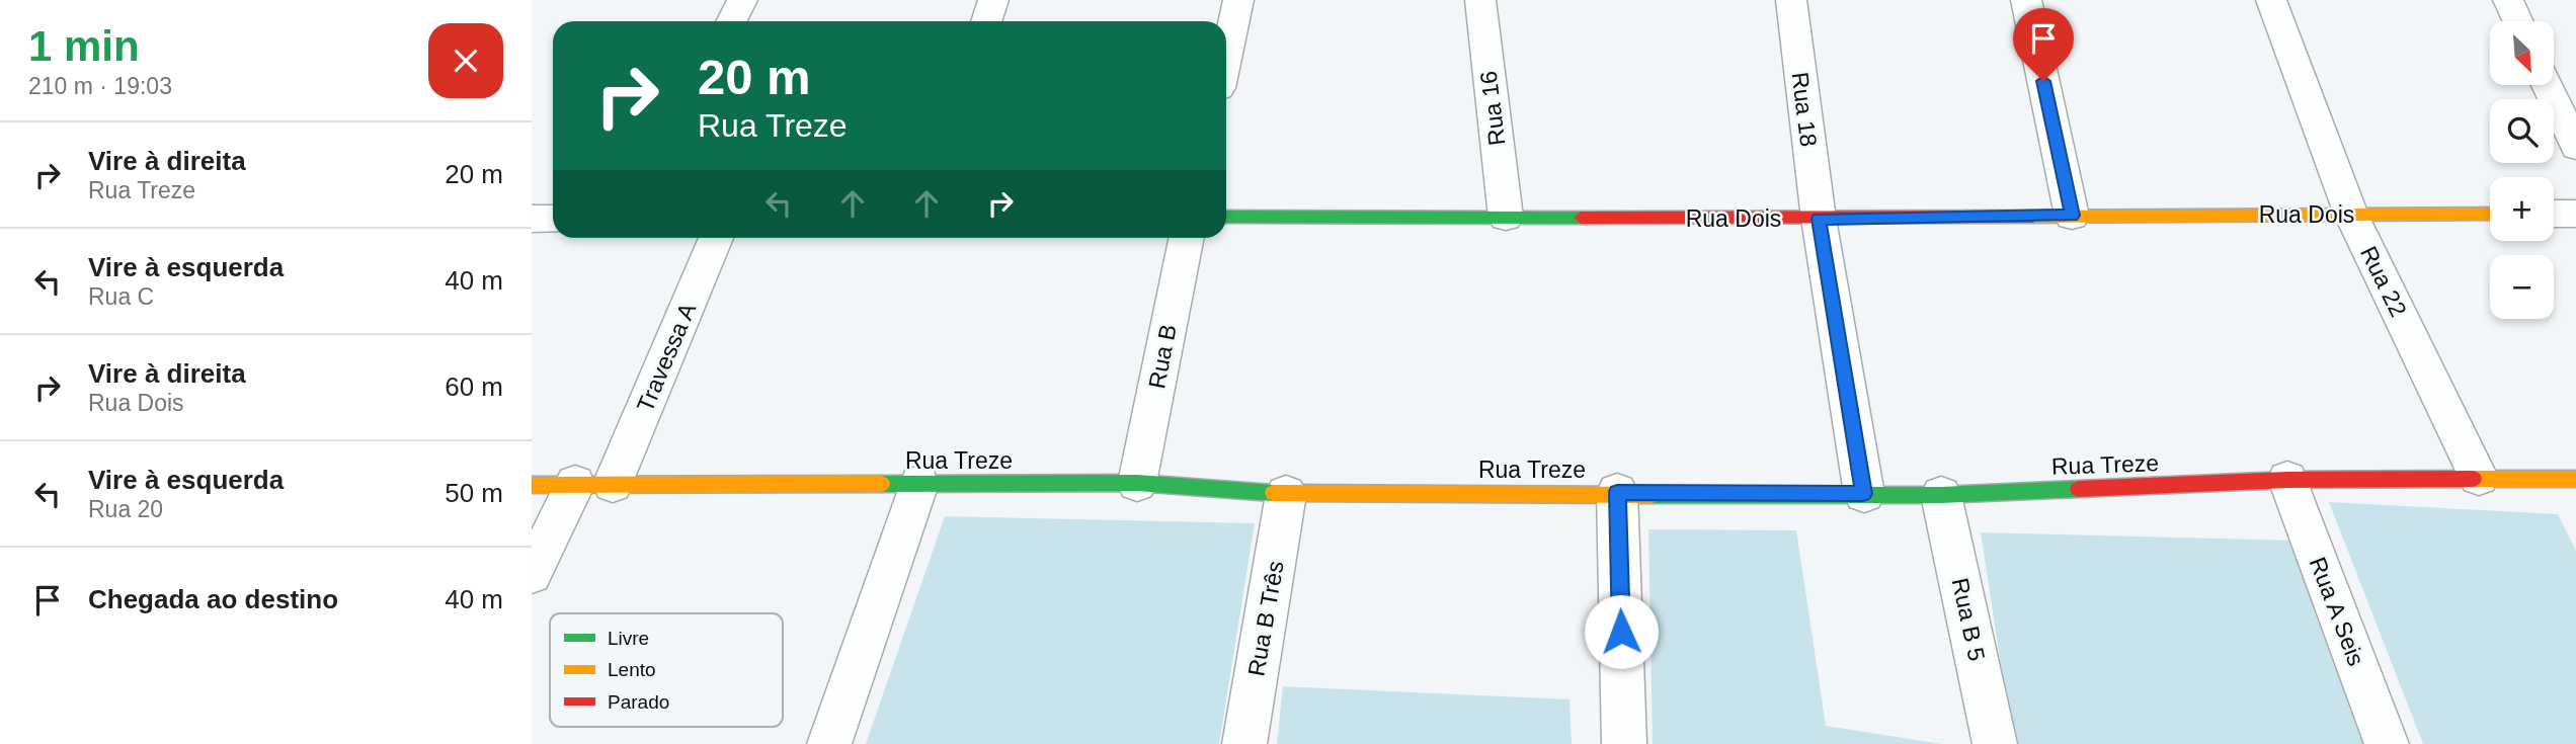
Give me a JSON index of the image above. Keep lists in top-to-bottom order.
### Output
{
  "streets": {
    "street": [
      "Rua 16",
      "Rua 18",
      "Rua Dois",
      "Rua 22",
      "Rua B",
      "Travessa A",
      "Rua Treze",
      "Rua A Seis",
      "Rua B Três",
      "Rua B 5"
    ]
  },
  "crossings": [
    ["Rua 16", "Rua Dois"],
    ["Rua 18", "Rua Dois"],
    ["Rua 18", "Rua Treze"],
    ["Rua Dois", "Rua 22"],
    ["Rua 22", "Rua Treze"],
    ["Rua B", "Rua Treze"],
    ["Travessa A", "Rua Treze"],
    ["Rua Treze", "Rua A Seis"],
    ["Rua Treze", "Rua B Três"],
    ["Rua Treze", "Rua B 5"]
  ],
  "legend": ["Livre", "Lento", "Parado"],
  "north": "bottom right",
  "page": {
    "heading": ["1 min", "210 m · 19:03"],
    "map_buttons": ["+", "−"],
    "turn": ["20 m", "Rua Treze"],
    "list": [
      {
        "name": "Vire à direita",
        "note": "Rua Treze",
        "value": "20 m"
      },
      {
        "name": "Vire à esquerda",
        "note": "Rua C",
        "value": "40 m"
      },
      {
        "name": "Vire à direita",
        "note": "Rua Dois",
        "value": "60 m"
      },
      {
        "name": "Vire à esquerda",
        "note": "Rua 20",
        "value": "50 m"
      },
      {
        "name": "Chegada ao destino",
        "value": "40 m"
      }
    ]
  }
}
